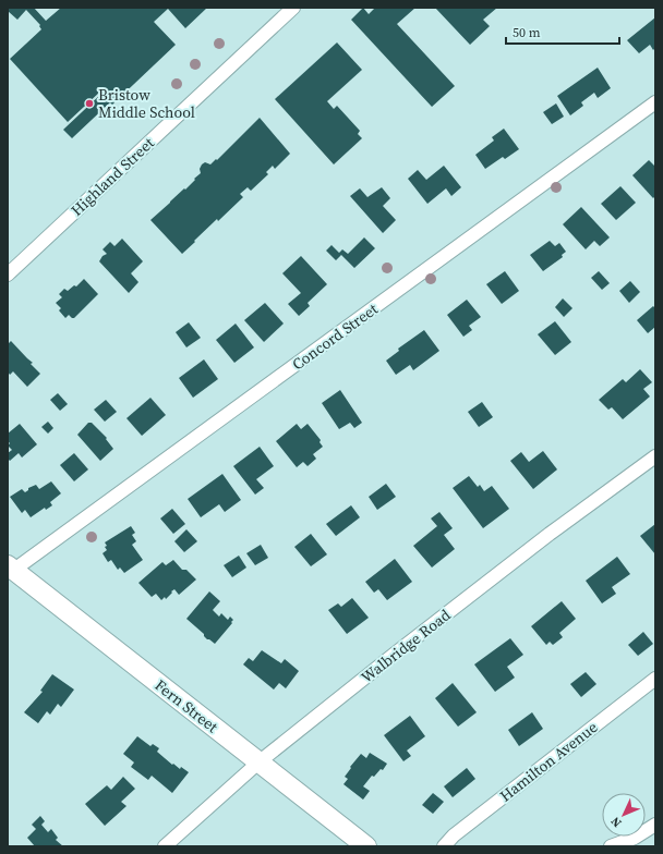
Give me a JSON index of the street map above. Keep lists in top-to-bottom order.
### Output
{
  "streets": {
    "street": [
      "Highland Street",
      "Concord Street",
      "Walbridge Road",
      "Fern Street",
      "Hamilton Avenue"
    ]
  },
  "crossings": [
    ["Concord Street", "Fern Street"],
    ["Walbridge Road", "Fern Street"]
  ],
  "places": ["Bristow Middle School"],
  "scale_bar": "50 m",
  "north": "bottom left"
}
